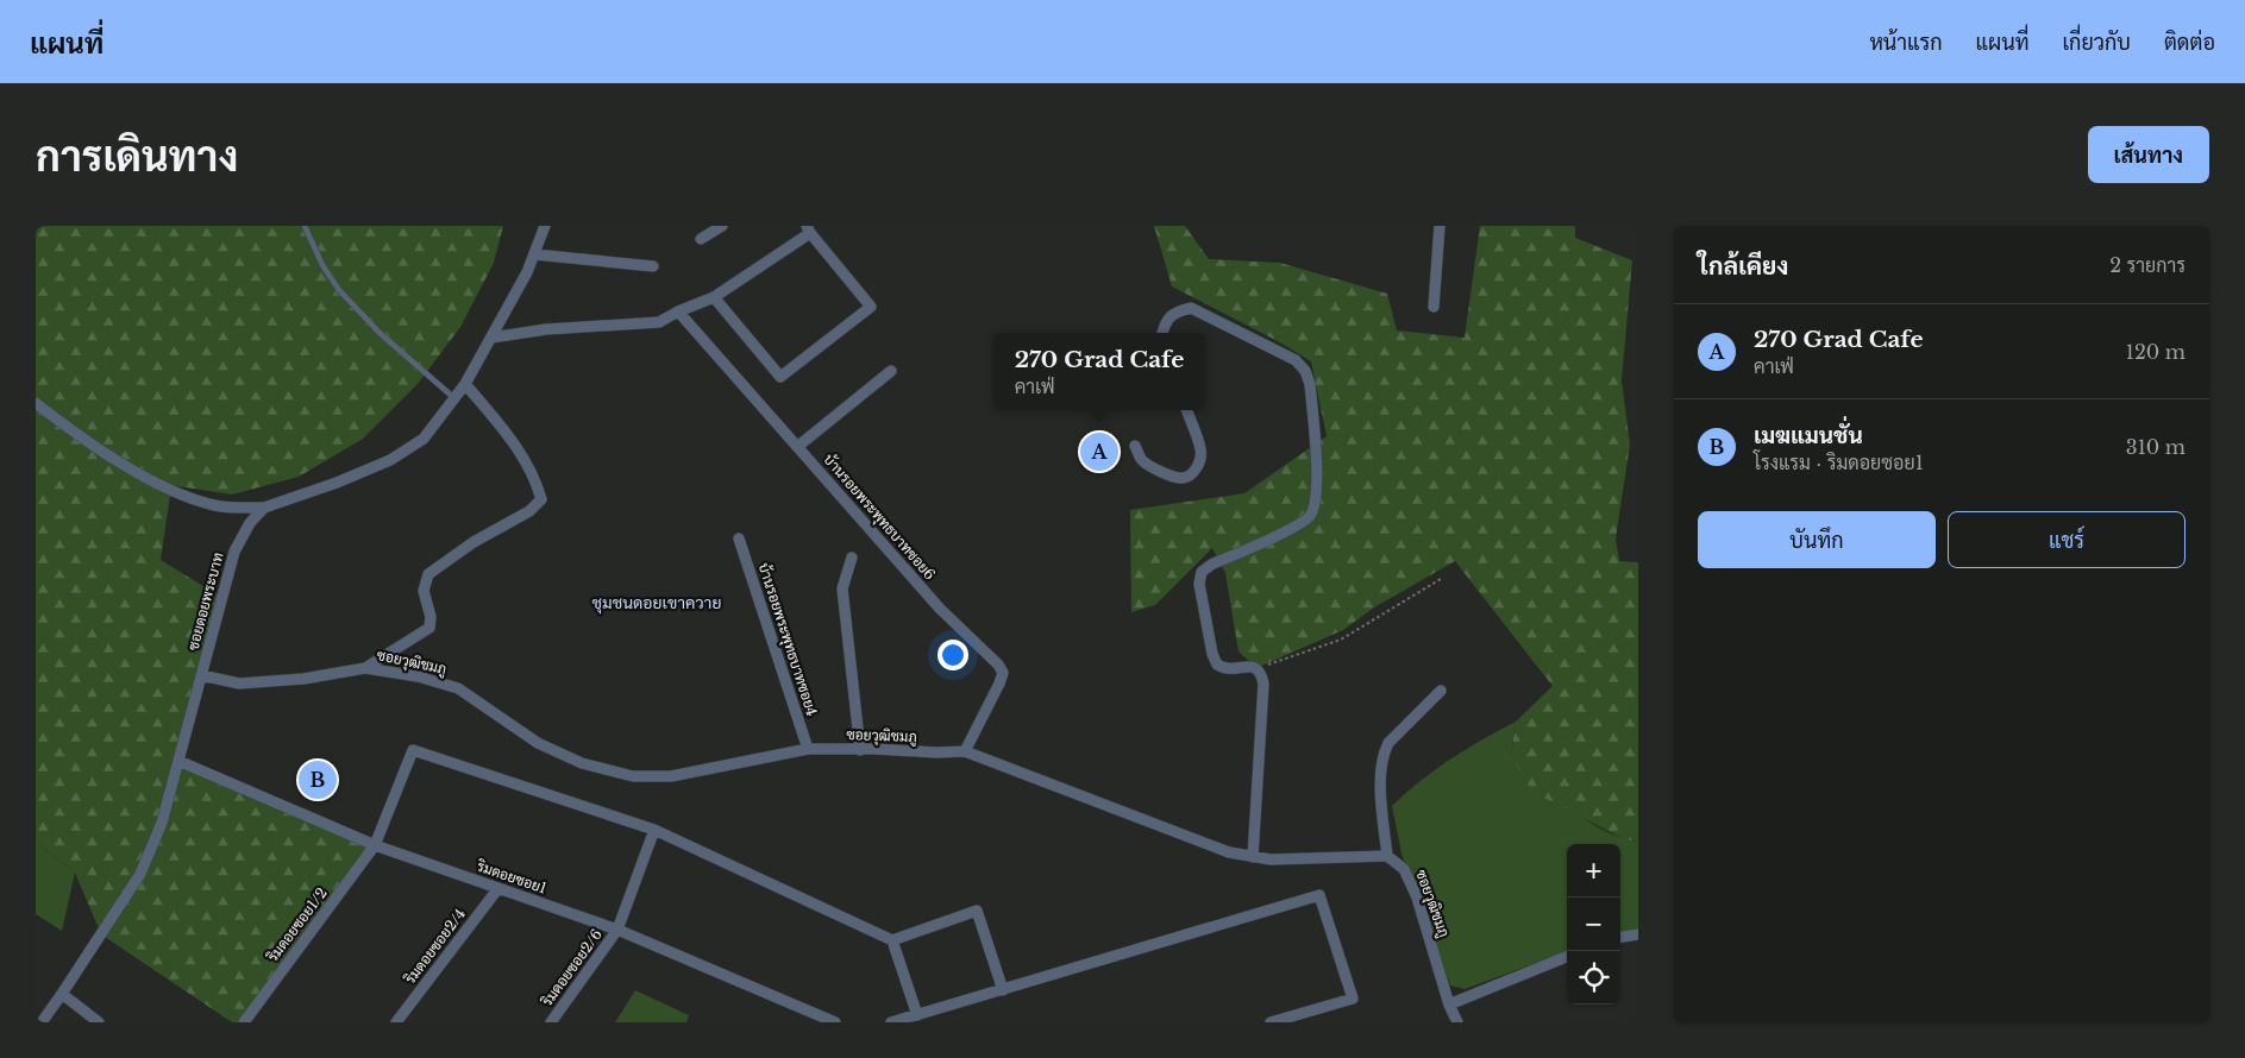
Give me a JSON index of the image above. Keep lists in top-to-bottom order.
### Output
{
  "streets": {
    "street": [
      "บ้านรอยพระพุทธบาทซอย6",
      "ซอยดอยพระบาท",
      "บ้านรอยพระพุทธบาทซอย4",
      "ซอยวุฒิชมภู",
      "ริมดอยซอย1",
      "ริมดอยซอย1/2",
      "ริมดอยซอย2/4",
      "ริมดอยซอย2/6"
    ]
  },
  "crossings": [
    ["บ้านรอยพระพุทธบาทซอย6", "ซอยวุฒิชมภู"],
    ["ซอยดอยพระบาท", "ซอยวุฒิชมภู"],
    ["ซอยดอยพระบาท", "ริมดอยซอย1"],
    ["บ้านรอยพระพุทธบาทซอย4", "ซอยวุฒิชมภู"],
    ["ริมดอยซอย1", "ริมดอยซอย1/2"],
    ["ริมดอยซอย1", "ริมดอยซอย2/4"],
    ["ริมดอยซอย1", "ริมดอยซอย2/6"],
    ["ริมดอยซอย1/2", "ริมดอยซอย2/6"]
  ],
  "districts": ["ชุมชนดอยเขาควาย"],
  "page": {
    "header": "แผนที่",
    "nav": [
      "หน้าแรก",
      "แผนที่",
      "เกี่ยวกับ",
      "ติดต่อ"
    ],
    "buttons": [
      "เส้นทาง",
      ["บันทึก", "แชร์"]
    ],
    "title": "การเดินทาง",
    "heading": ["ใกล้เคียง", "2 รายการ"],
    "list": [
      {
        "mark": "A",
        "name": "270 Grad Cafe",
        "note": "คาเฟ่",
        "value": "120 m"
      },
      {
        "mark": "B",
        "name": "เมฆแมนชั่น",
        "note": "โรงแรม · ริมดอยซอย1",
        "value": "310 m"
      }
    ],
    "popup": ["270 Grad Cafe", "คาเฟ่"],
    "pins": ["A", "B"],
    "map_buttons": ["+", "−"]
  }
}
